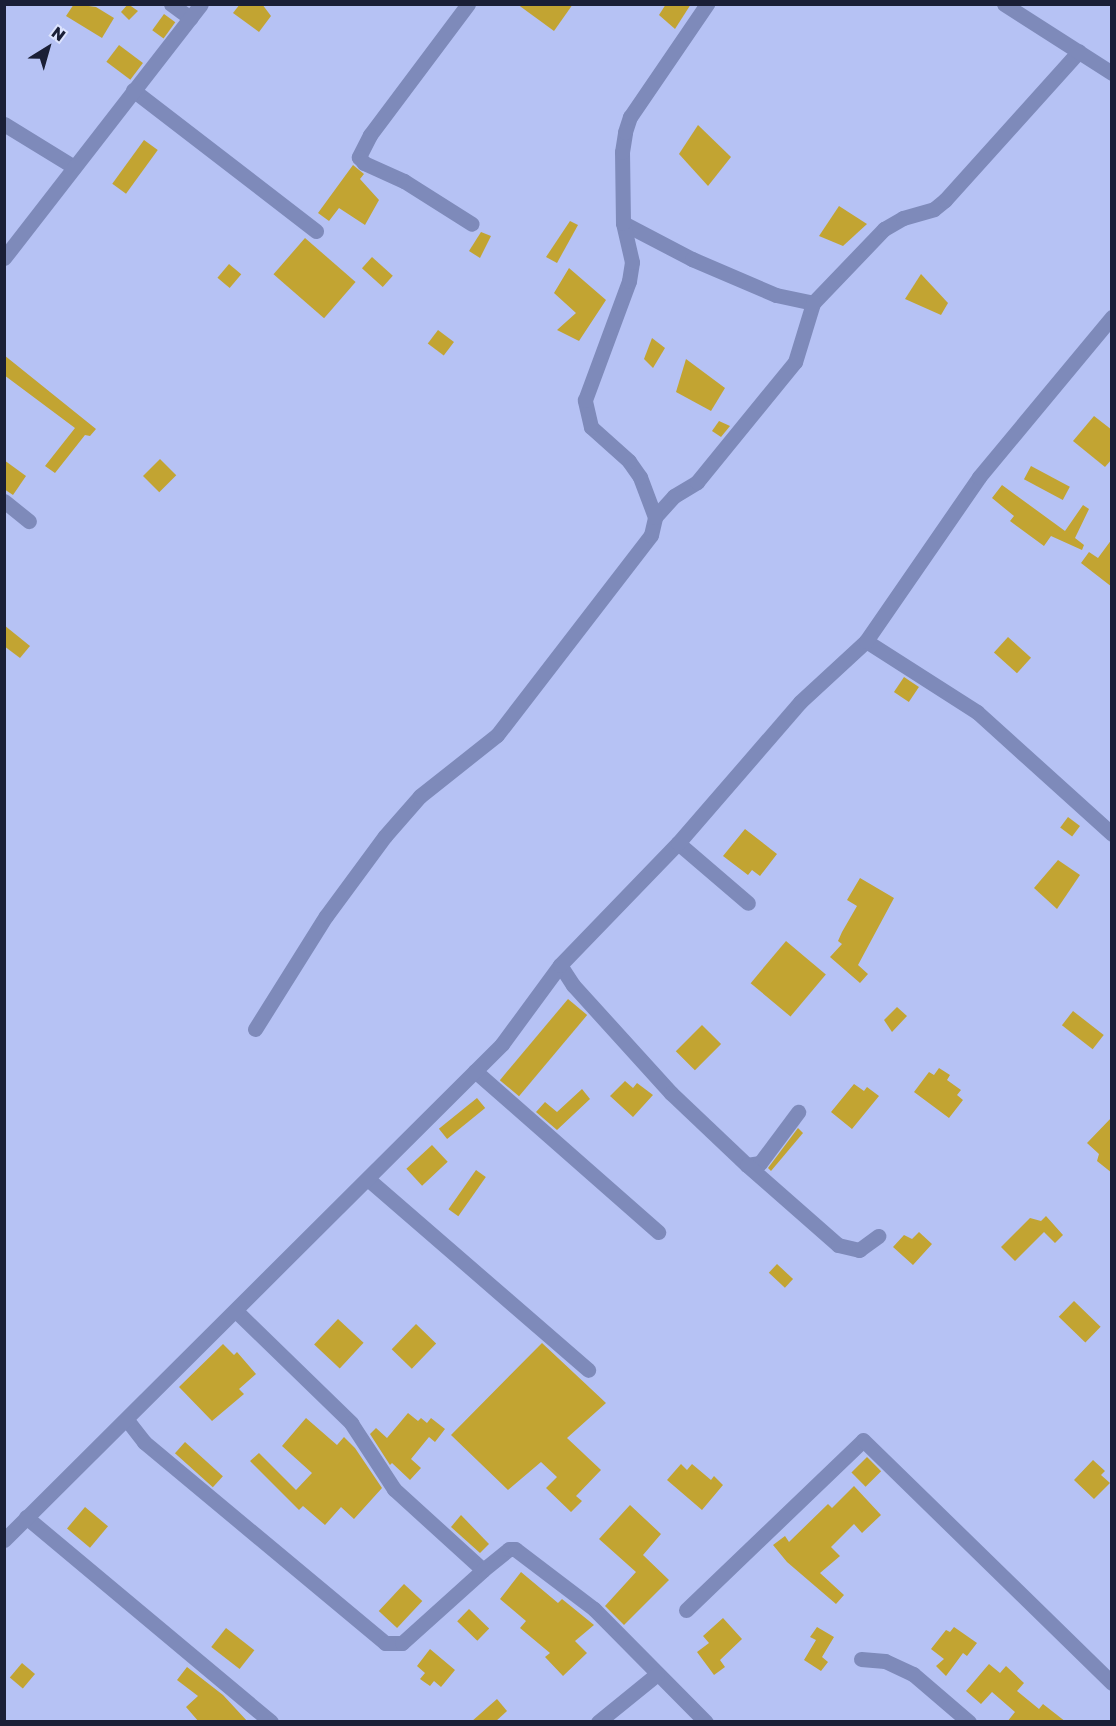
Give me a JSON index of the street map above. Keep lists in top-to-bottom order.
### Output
{
  "north": "top right"
}
